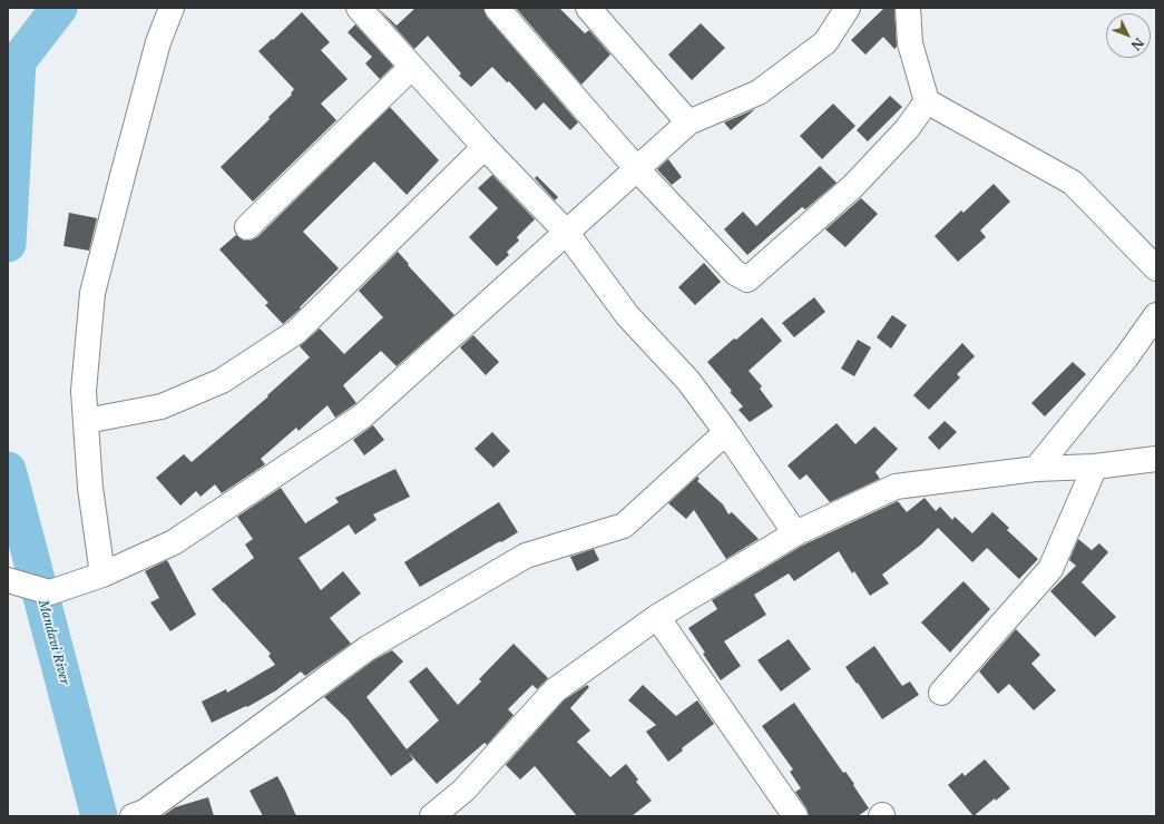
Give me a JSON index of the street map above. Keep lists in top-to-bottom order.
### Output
{
  "water": ["Mandavi River"],
  "north": "bottom right"
}
